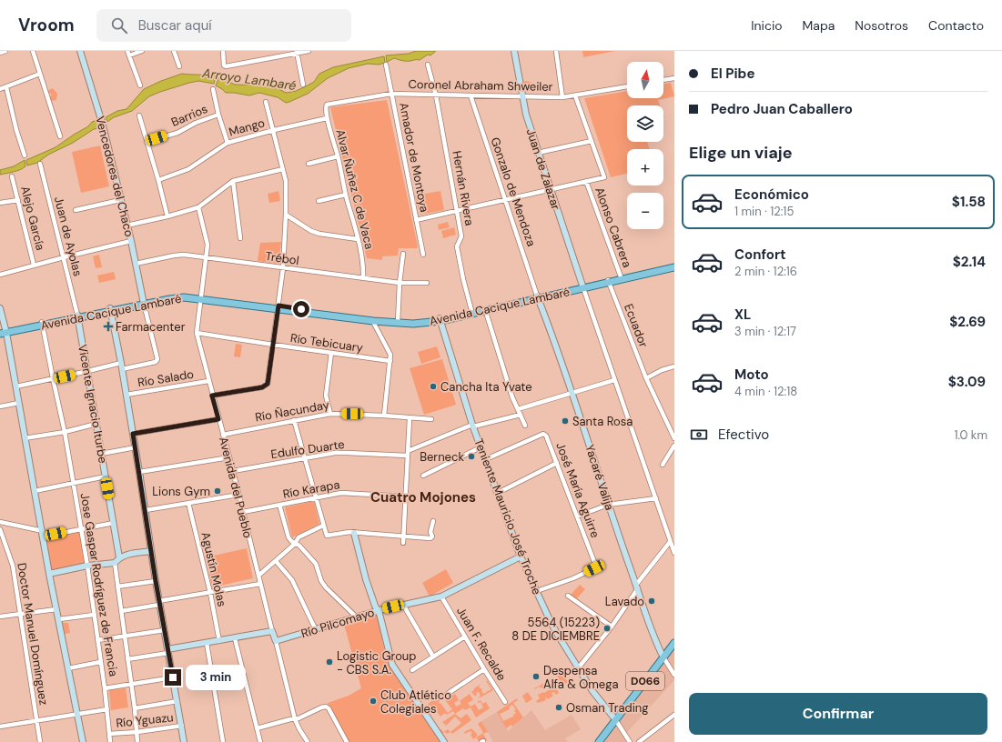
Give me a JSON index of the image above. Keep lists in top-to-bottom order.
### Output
{
  "streets": {
    "main road": ["Avenida Cacique Lambaré", "D066"],
    "street": [
      "Coronel Abraham Shweiler",
      "Barrios",
      "Mango",
      "Amador de Montoya",
      "Juan de Zalazar",
      "Vencedores del Chaco",
      "Hernán Rivera",
      "Alvar Ñuñez C de Vaca",
      "Gonzalo de Mendoza",
      "Alejo García",
      "Alonso Cabrera",
      "Juan de Ayolas",
      "Trébol",
      "Ecuador",
      "Río Tebicuary",
      "Río Salado",
      "Vicente Ignacio Iturbe",
      "Río Ñacunday",
      "Edulfo Duarte",
      "Yacaré Valija",
      "Avenida del Pueblo",
      "Río Karapa",
      "José María Aguirre",
      "Teniente Mauricio José Troche",
      "Agustín Molas",
      "Jose Gaspar Rodríguez de Francia",
      "Río Pilcomayo",
      "Doctor Manuel Domínguez",
      "Juan F. Recalde",
      "Río Yguazu"
    ]
  },
  "crossings": [
    ["Coronel Abraham Shweiler", "Amador de Montoya"],
    ["Coronel Abraham Shweiler", "Juan de Zalazar"],
    ["Coronel Abraham Shweiler", "Hernán Rivera"],
    ["Coronel Abraham Shweiler", "Alvar Ñuñez C de Vaca"],
    ["Coronel Abraham Shweiler", "Gonzalo de Mendoza"],
    ["Coronel Abraham Shweiler", "Alonso Cabrera"],
    ["Mango", "Alvar Ñuñez C de Vaca"],
    ["Juan de Zalazar", "Avenida Cacique Lambaré"],
    ["Vencedores del Chaco", "Trébol"],
    ["Vencedores del Chaco", "Avenida Cacique Lambaré"],
    ["Hernán Rivera", "Avenida Cacique Lambaré"],
    ["Alvar Ñuñez C de Vaca", "Trébol"],
    ["Gonzalo de Mendoza", "Avenida Cacique Lambaré"],
    ["Gonzalo de Mendoza", "Yacaré Valija"],
    ["Alonso Cabrera", "Avenida Cacique Lambaré"],
    ["Juan de Ayolas", "Avenida Cacique Lambaré"],
    ["Juan de Ayolas", "Vicente Ignacio Iturbe"],
    ["Trébol", "Avenida del Pueblo"],
    ["Avenida Cacique Lambaré", "Ecuador"],
    ["Avenida Cacique Lambaré", "Vicente Ignacio Iturbe"],
    ["Avenida Cacique Lambaré", "Yacaré Valija"],
    ["Avenida Cacique Lambaré", "Avenida del Pueblo"],
    ["Avenida Cacique Lambaré", "Teniente Mauricio José Troche"],
    ["Avenida Cacique Lambaré", "Jose Gaspar Rodríguez de Francia"],
    ["Río Tebicuary", "Avenida del Pueblo"],
    ["Río Salado", "Avenida del Pueblo"],
    ["Río Ñacunday", "Avenida del Pueblo"],
    ["Edulfo Duarte", "Avenida del Pueblo"],
    ["Edulfo Duarte", "Teniente Mauricio José Troche"],
    ["Yacaré Valija", "D066"],
    ["Avenida del Pueblo", "Río Karapa"],
    ["Avenida del Pueblo", "Río Pilcomayo"],
    ["José María Aguirre", "Teniente Mauricio José Troche"],
    ["Teniente Mauricio José Troche", "Río Pilcomayo"],
    ["Teniente Mauricio José Troche", "D066"],
    ["Jose Gaspar Rodríguez de Francia", "Río Yguazu"],
    ["Río Pilcomayo", "Juan F. Recalde"]
  ],
  "districts": ["Cuatro Mojones"],
  "water": ["Arroyo Lambaré"],
  "places": {
    "health": ["Farmacenter"],
    "other": [
      "Cancha Ita Yvate",
      "Santa Rosa",
      "Berneck",
      "Lions Gym",
      "Lavado",
      "5564 (15223) 8 DE DICIEMBRE",
      "Logistic Group - CBS S.A.",
      "Despensa Alfa & Omega",
      "Club Atlético Colegiales",
      "Osman Trading"
    ]
  },
  "north": "top",
  "page": {
    "header": "Vroom",
    "search": "Buscar aquí",
    "nav": [
      "Inicio",
      "Mapa",
      "Nosotros",
      "Contacto"
    ],
    "banner": ["El Pibe", "Pedro Juan Caballero"],
    "map_buttons": ["+", "−"],
    "heading": "Elige un viaje",
    "list": [
      {
        "name": "Económico",
        "note": "1 min · 12:15",
        "value": "$1.58"
      },
      {
        "name": "Confort",
        "note": "2 min · 12:16",
        "value": "$2.14"
      },
      {
        "name": "XL",
        "note": "3 min · 12:17",
        "value": "$2.69"
      },
      {
        "name": "Moto",
        "note": "4 min · 12:18",
        "value": "$3.09"
      }
    ],
    "pay": ["Efectivo", "1.0 km"],
    "bubble": "3 min",
    "buttons": "Confirmar"
  }
}
